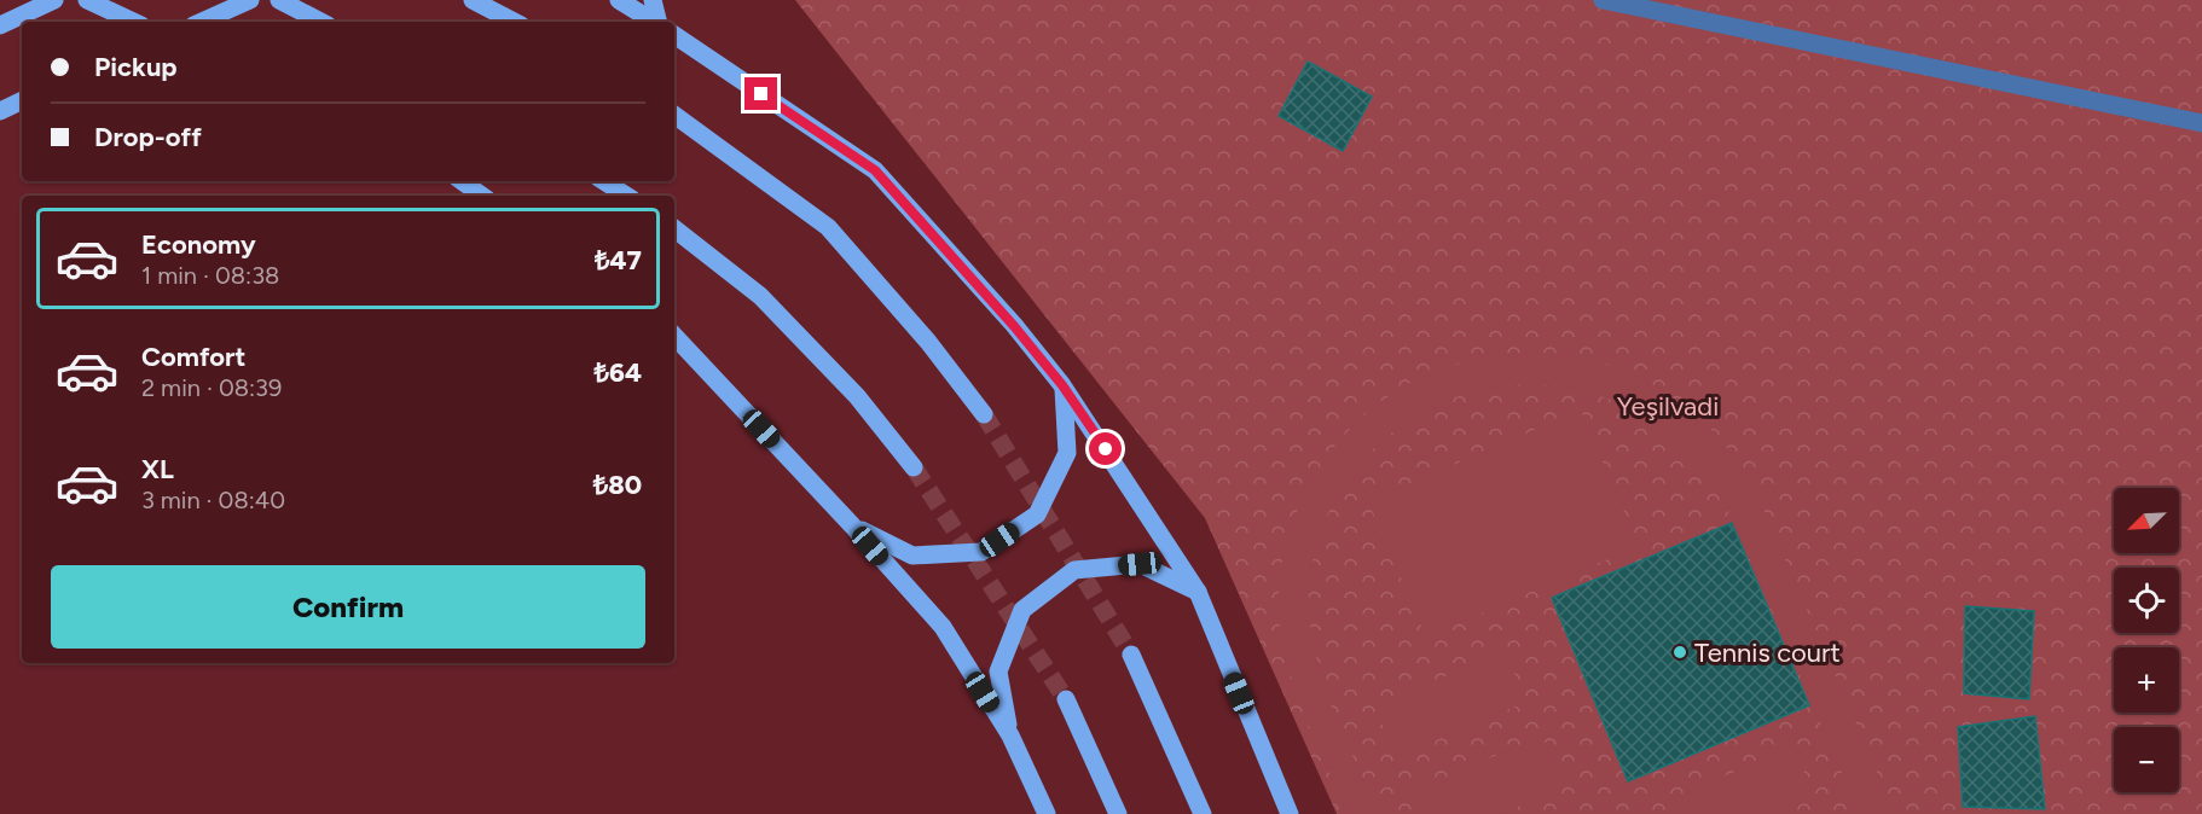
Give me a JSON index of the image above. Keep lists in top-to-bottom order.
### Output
{
  "parks": ["Yeşilvadi"],
  "places": ["Tennis court"],
  "north": "bottom left",
  "page": {
    "banner": ["Pickup", "Drop-off"],
    "list": [
      {
        "name": "Economy",
        "note": "1 min · 08:38",
        "value": "₺47"
      },
      {
        "name": "Comfort",
        "note": "2 min · 08:39",
        "value": "₺64"
      },
      {
        "name": "XL",
        "note": "3 min · 08:40",
        "value": "₺80"
      }
    ],
    "map_buttons": ["+", "−"],
    "buttons": "Confirm"
  }
}
